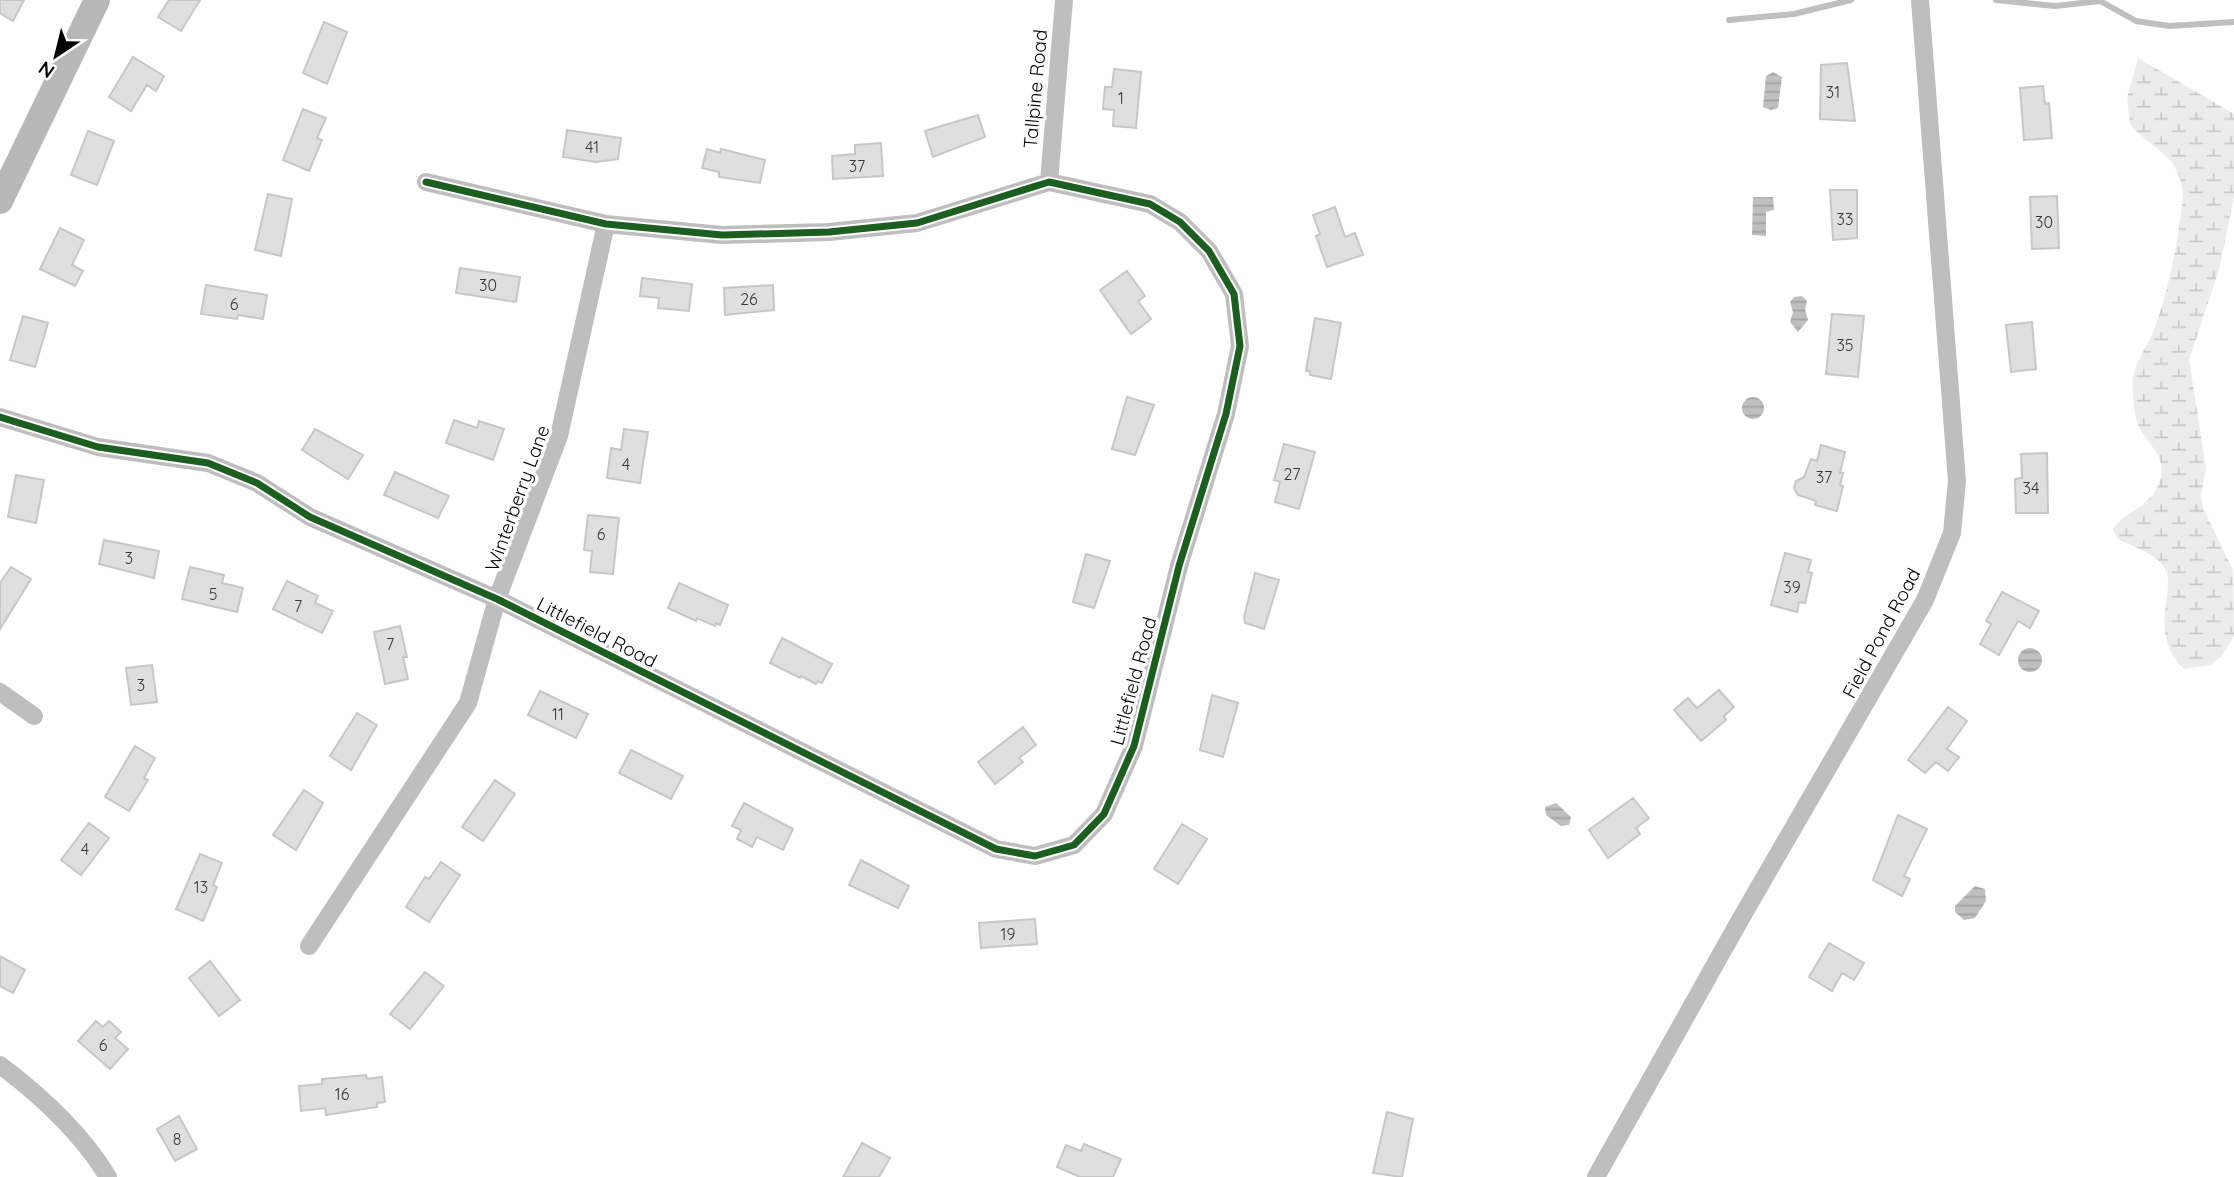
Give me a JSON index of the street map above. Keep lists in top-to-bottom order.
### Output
{
  "streets": {
    "street": [
      "Tallpine Road",
      "Winterberry Lane",
      "Littlefield Road",
      "Field Pond Road"
    ]
  },
  "crossings": [
    ["Tallpine Road", "Littlefield Road"],
    ["Winterberry Lane", "Littlefield Road"]
  ],
  "house_numbers": [
    "31",
    "1",
    "41",
    "37",
    "33",
    "30",
    "30",
    "26",
    "6",
    "35",
    "4",
    "27",
    "37",
    "34",
    "6",
    "3",
    "39",
    "5",
    "7",
    "7",
    "3",
    "11",
    "4",
    "13",
    "19",
    "6",
    "16",
    "8"
  ],
  "north": "bottom left"
}
